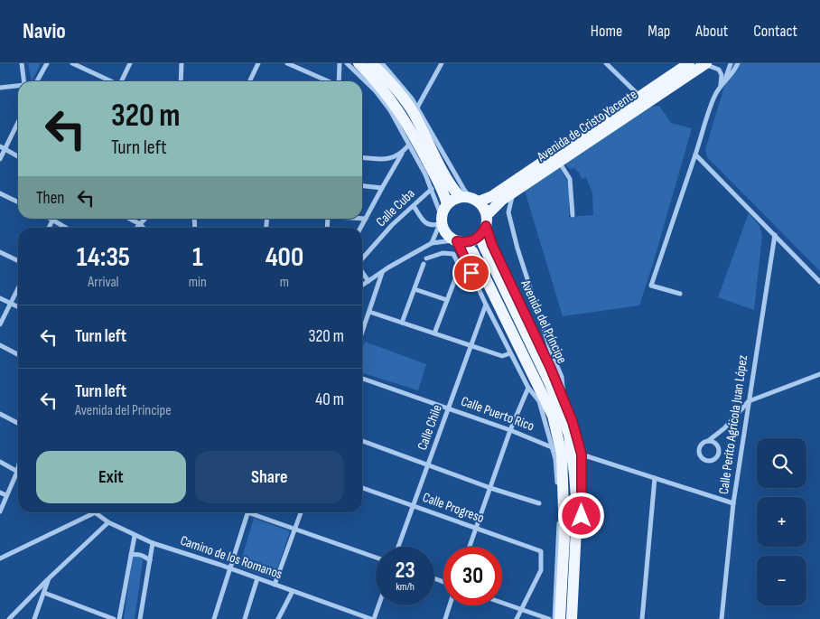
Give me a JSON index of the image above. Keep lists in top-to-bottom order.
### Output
{
  "streets": {
    "main road": ["Avenida de Cristo Yacente", "Avenida del Príncipe"],
    "street": [
      "Calle Cuba",
      "Calle Puerto Rico",
      "Calle Perito Agrícola Juan López",
      "Calle Chile",
      "Calle Progreso",
      "Camino de los Romanos"
    ]
  },
  "crossings": [
    ["Avenida de Cristo Yacente", "Avenida del Príncipe"],
    ["Calle Puerto Rico", "Calle Chile"],
    ["Calle Chile", "Calle Progreso"]
  ],
  "page": {
    "header": "Navio",
    "nav": [
      "Home",
      "Map",
      "About",
      "Contact"
    ],
    "turn": ["320 m", "Turn left"],
    "then": "Then",
    "eta": [
      "14:35",
      "Arrival",
      "1",
      "min",
      "400",
      "m"
    ],
    "list": [
      {
        "name": "Turn left",
        "value": "320 m"
      },
      {
        "name": "Turn left",
        "note": "Avenida del Príncipe",
        "value": "40 m"
      }
    ],
    "map_buttons": ["+", "−"],
    "buttons": ["Exit", "Share"],
    "speed": "23 km/h",
    "limit": "30"
  }
}
